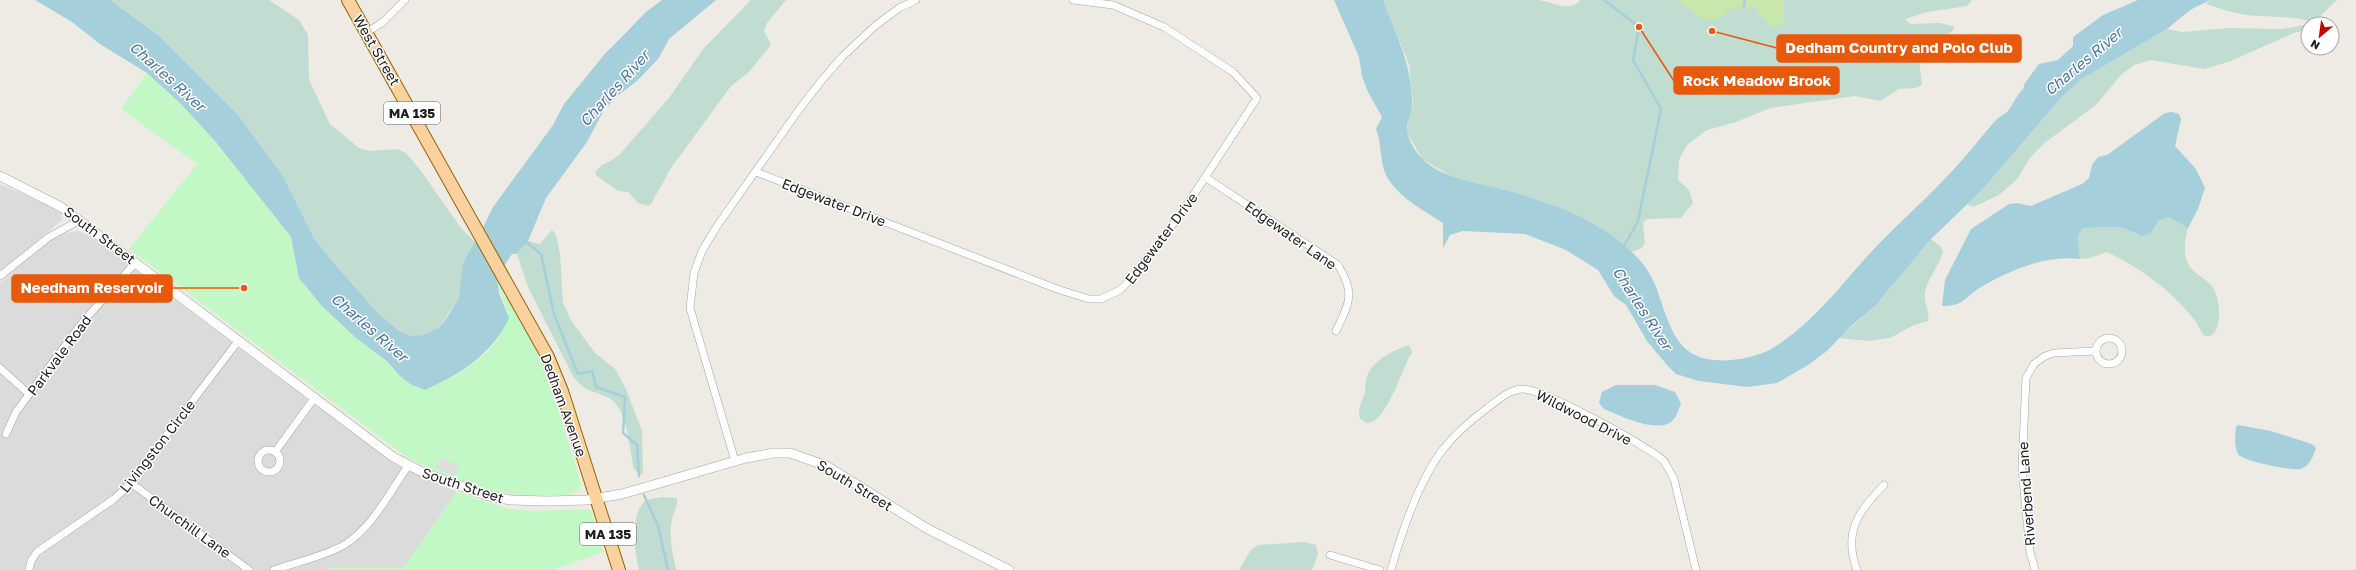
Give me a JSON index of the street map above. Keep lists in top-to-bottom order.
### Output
{
  "streets": {
    "main road": ["West Street", "MA 135", "Dedham Avenue"],
    "street": [
      "Edgewater Drive",
      "South Street",
      "Edgewater Lane",
      "Parkvale Road",
      "Wildwood Drive",
      "Livingston Circle",
      "Riverbend Lane",
      "Churchill Lane"
    ]
  },
  "crossings": [
    ["West Street", "Dedham Avenue"],
    ["Edgewater Drive", "Edgewater Lane"],
    ["South Street", "Parkvale Road"],
    ["South Street", "Dedham Avenue"],
    ["South Street", "Livingston Circle"],
    ["Livingston Circle", "Churchill Lane"]
  ],
  "water": ["Charles River"],
  "places": ["Rock Meadow Brook", "Dedham Country and Polo Club", "Needham Reservoir"],
  "north": "bottom left"
}
